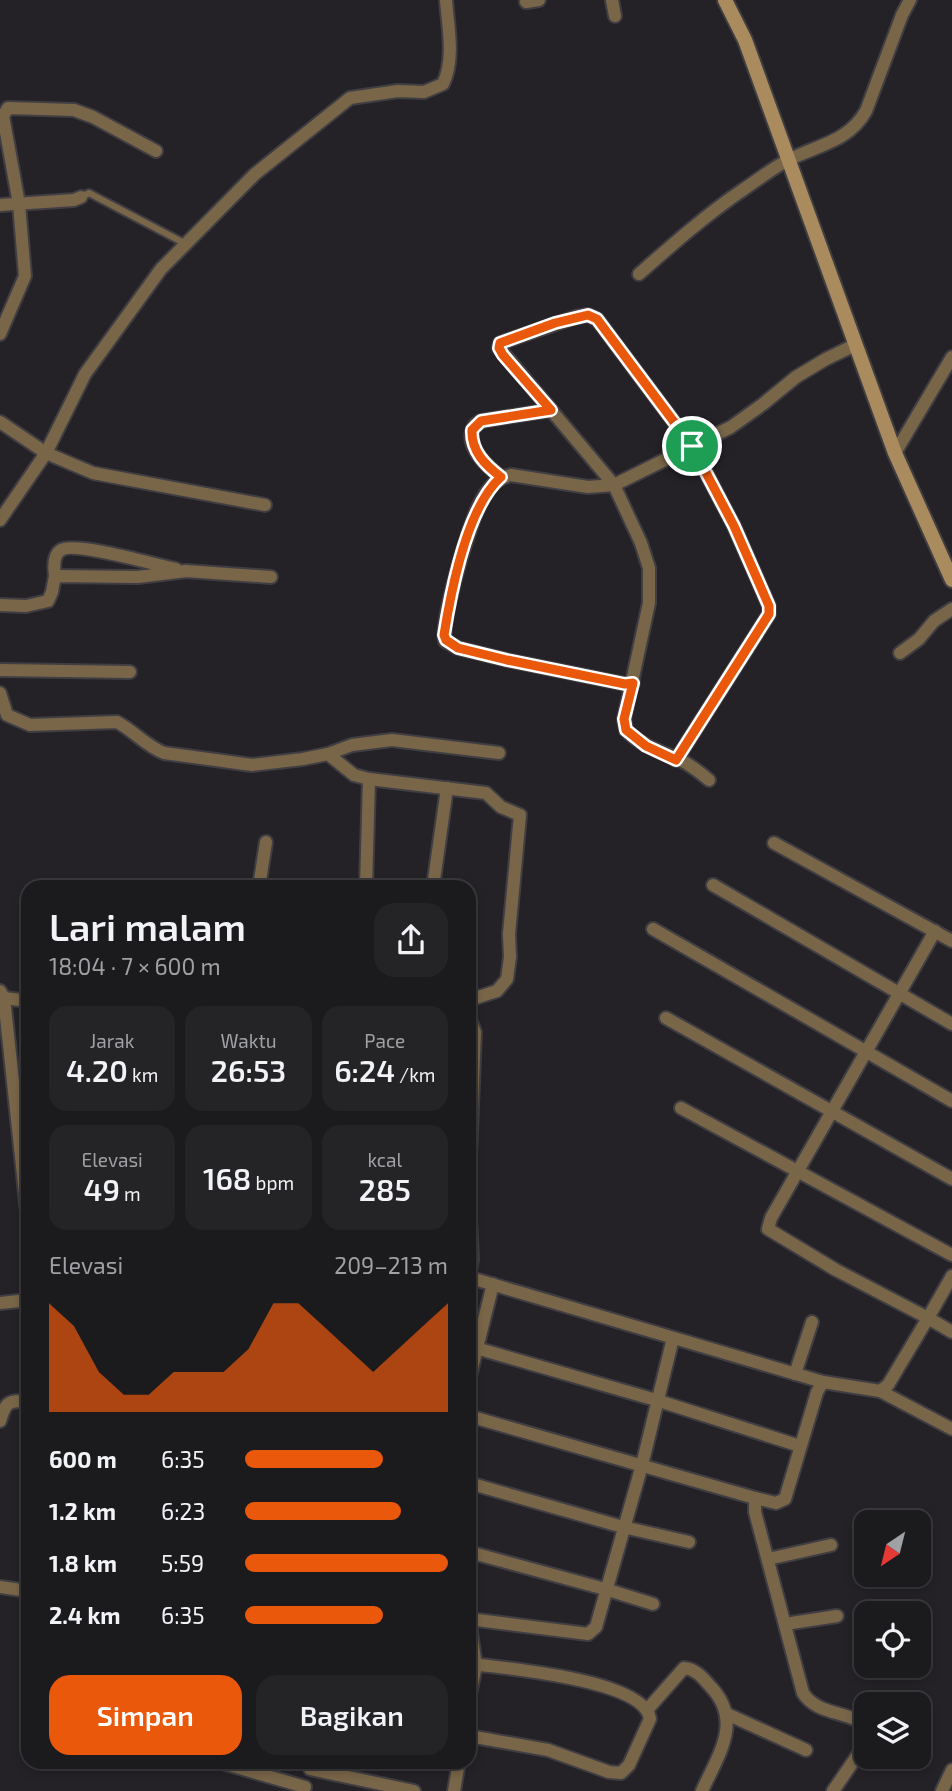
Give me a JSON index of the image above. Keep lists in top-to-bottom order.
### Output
{
  "north": "bottom left",
  "page": {
    "heading": ["Lari malam", "18:04 · 7 × 600 m"],
    "stats": [
      ["Jarak", "4.20 km"],
      ["Waktu", "26:53"],
      ["Pace", "6:24 /km"],
      ["Elevasi", "49 m"],
      ["168 bpm"],
      ["kcal", "285"]
    ],
    "chart": ["Elevasi", "209–213 m"],
    "list": [
      {
        "name": "600 m",
        "note": "6:35"
      },
      {
        "name": "1.2 km",
        "note": "6:23"
      },
      {
        "name": "1.8 km",
        "note": "5:59"
      },
      {
        "name": "2.4 km",
        "note": "6:35"
      }
    ],
    "buttons": ["Simpan", "Bagikan"]
  }
}
